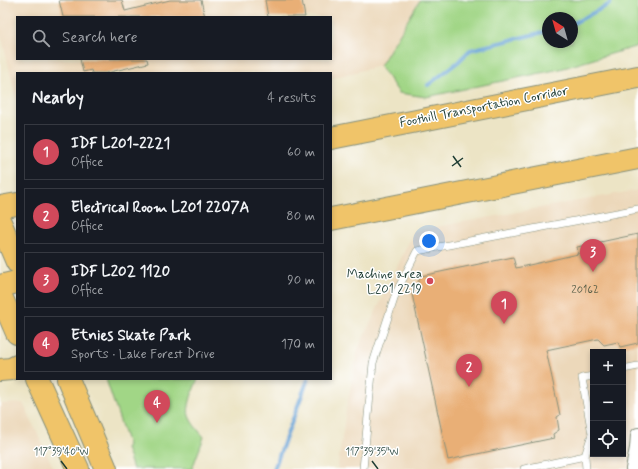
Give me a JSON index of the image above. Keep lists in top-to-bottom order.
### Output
{
  "streets": {
    "main road": ["Foothill Transportation Corridor"]
  },
  "places": ["Machine area L201 2219"],
  "house_numbers": ["20162"],
  "north": "top left",
  "page": {
    "search": "Search here",
    "heading": ["Nearby", "4 results"],
    "list": [
      {
        "mark": "1",
        "name": "IDF L201-2221",
        "note": "Office",
        "value": "60 m"
      },
      {
        "mark": "2",
        "name": "Electrical Room L201 2207A",
        "note": "Office",
        "value": "80 m"
      },
      {
        "mark": "3",
        "name": "IDF L202 1120",
        "note": "Office",
        "value": "90 m"
      },
      {
        "mark": "4",
        "name": "Etnies Skate Park",
        "note": "Sports · Lake Forest Drive",
        "value": "170 m"
      }
    ],
    "pins": [
      "3",
      "1",
      "2",
      "4"
    ],
    "map_buttons": ["+", "−"]
  },
  "coordinates": ["117°39'40\"W", "117°39'35\"W"]
}
